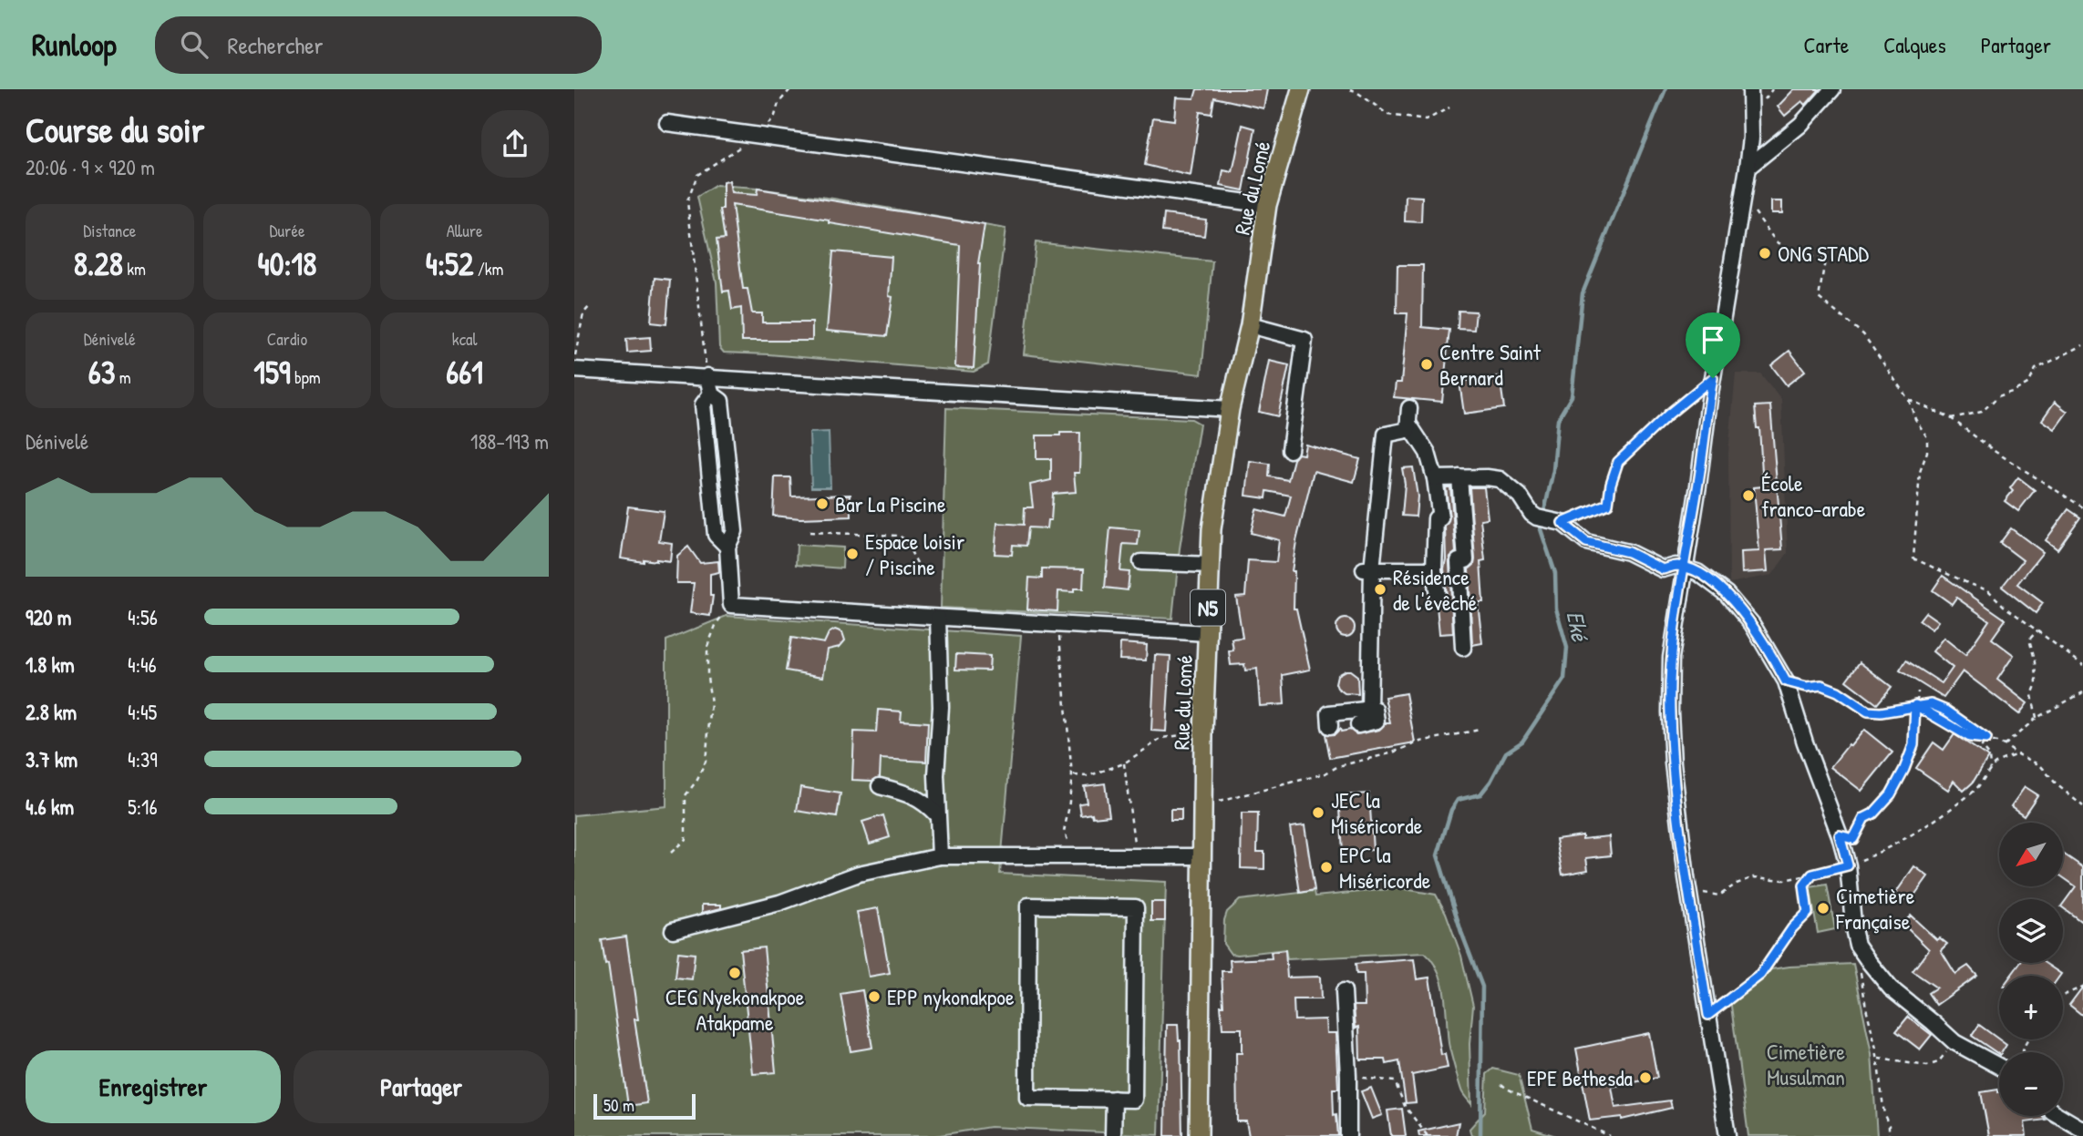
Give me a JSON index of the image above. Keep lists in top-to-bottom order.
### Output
{
  "streets": {
    "main road": ["Rue du Lomé", "N5"]
  },
  "water": ["Eké"],
  "parks": ["Cimetière Musulman"],
  "places": [
    "ONG STADD",
    "Centre Saint Bernard",
    "École franco-arabe",
    "Bar La Piscine",
    "Espace loisir / Piscine",
    "Résidence de l'évêché",
    "JEC la Miséricorde",
    "EPC la Miséricorde",
    "Cimetière Française",
    "CEG Nyekonakpoe Atakpame",
    "EPP nykonakpoe",
    "EPE Bethesda"
  ],
  "scale_bar": "50 m",
  "north": "bottom left",
  "page": {
    "header": "Runloop",
    "search": "Rechercher",
    "nav": ["Carte", "Calques", "Partager"],
    "heading": ["Course du soir", "20:06 · 9 × 920 m"],
    "stats": [
      ["Distance", "8.28 km"],
      ["Durée", "40:18"],
      ["Allure", "4:52 /km"],
      ["Dénivelé", "63 m"],
      ["Cardio", "159 bpm"],
      ["kcal", "661"]
    ],
    "chart": ["Dénivelé", "188–193 m"],
    "list": [
      {
        "name": "920 m",
        "note": "4:56"
      },
      {
        "name": "1.8 km",
        "note": "4:46"
      },
      {
        "name": "2.8 km",
        "note": "4:45"
      },
      {
        "name": "3.7 km",
        "note": "4:39"
      },
      {
        "name": "4.6 km",
        "note": "5:16"
      }
    ],
    "map_buttons": ["+", "−"],
    "buttons": ["Enregistrer", "Partager"],
    "scale": "50 m"
  }
}
